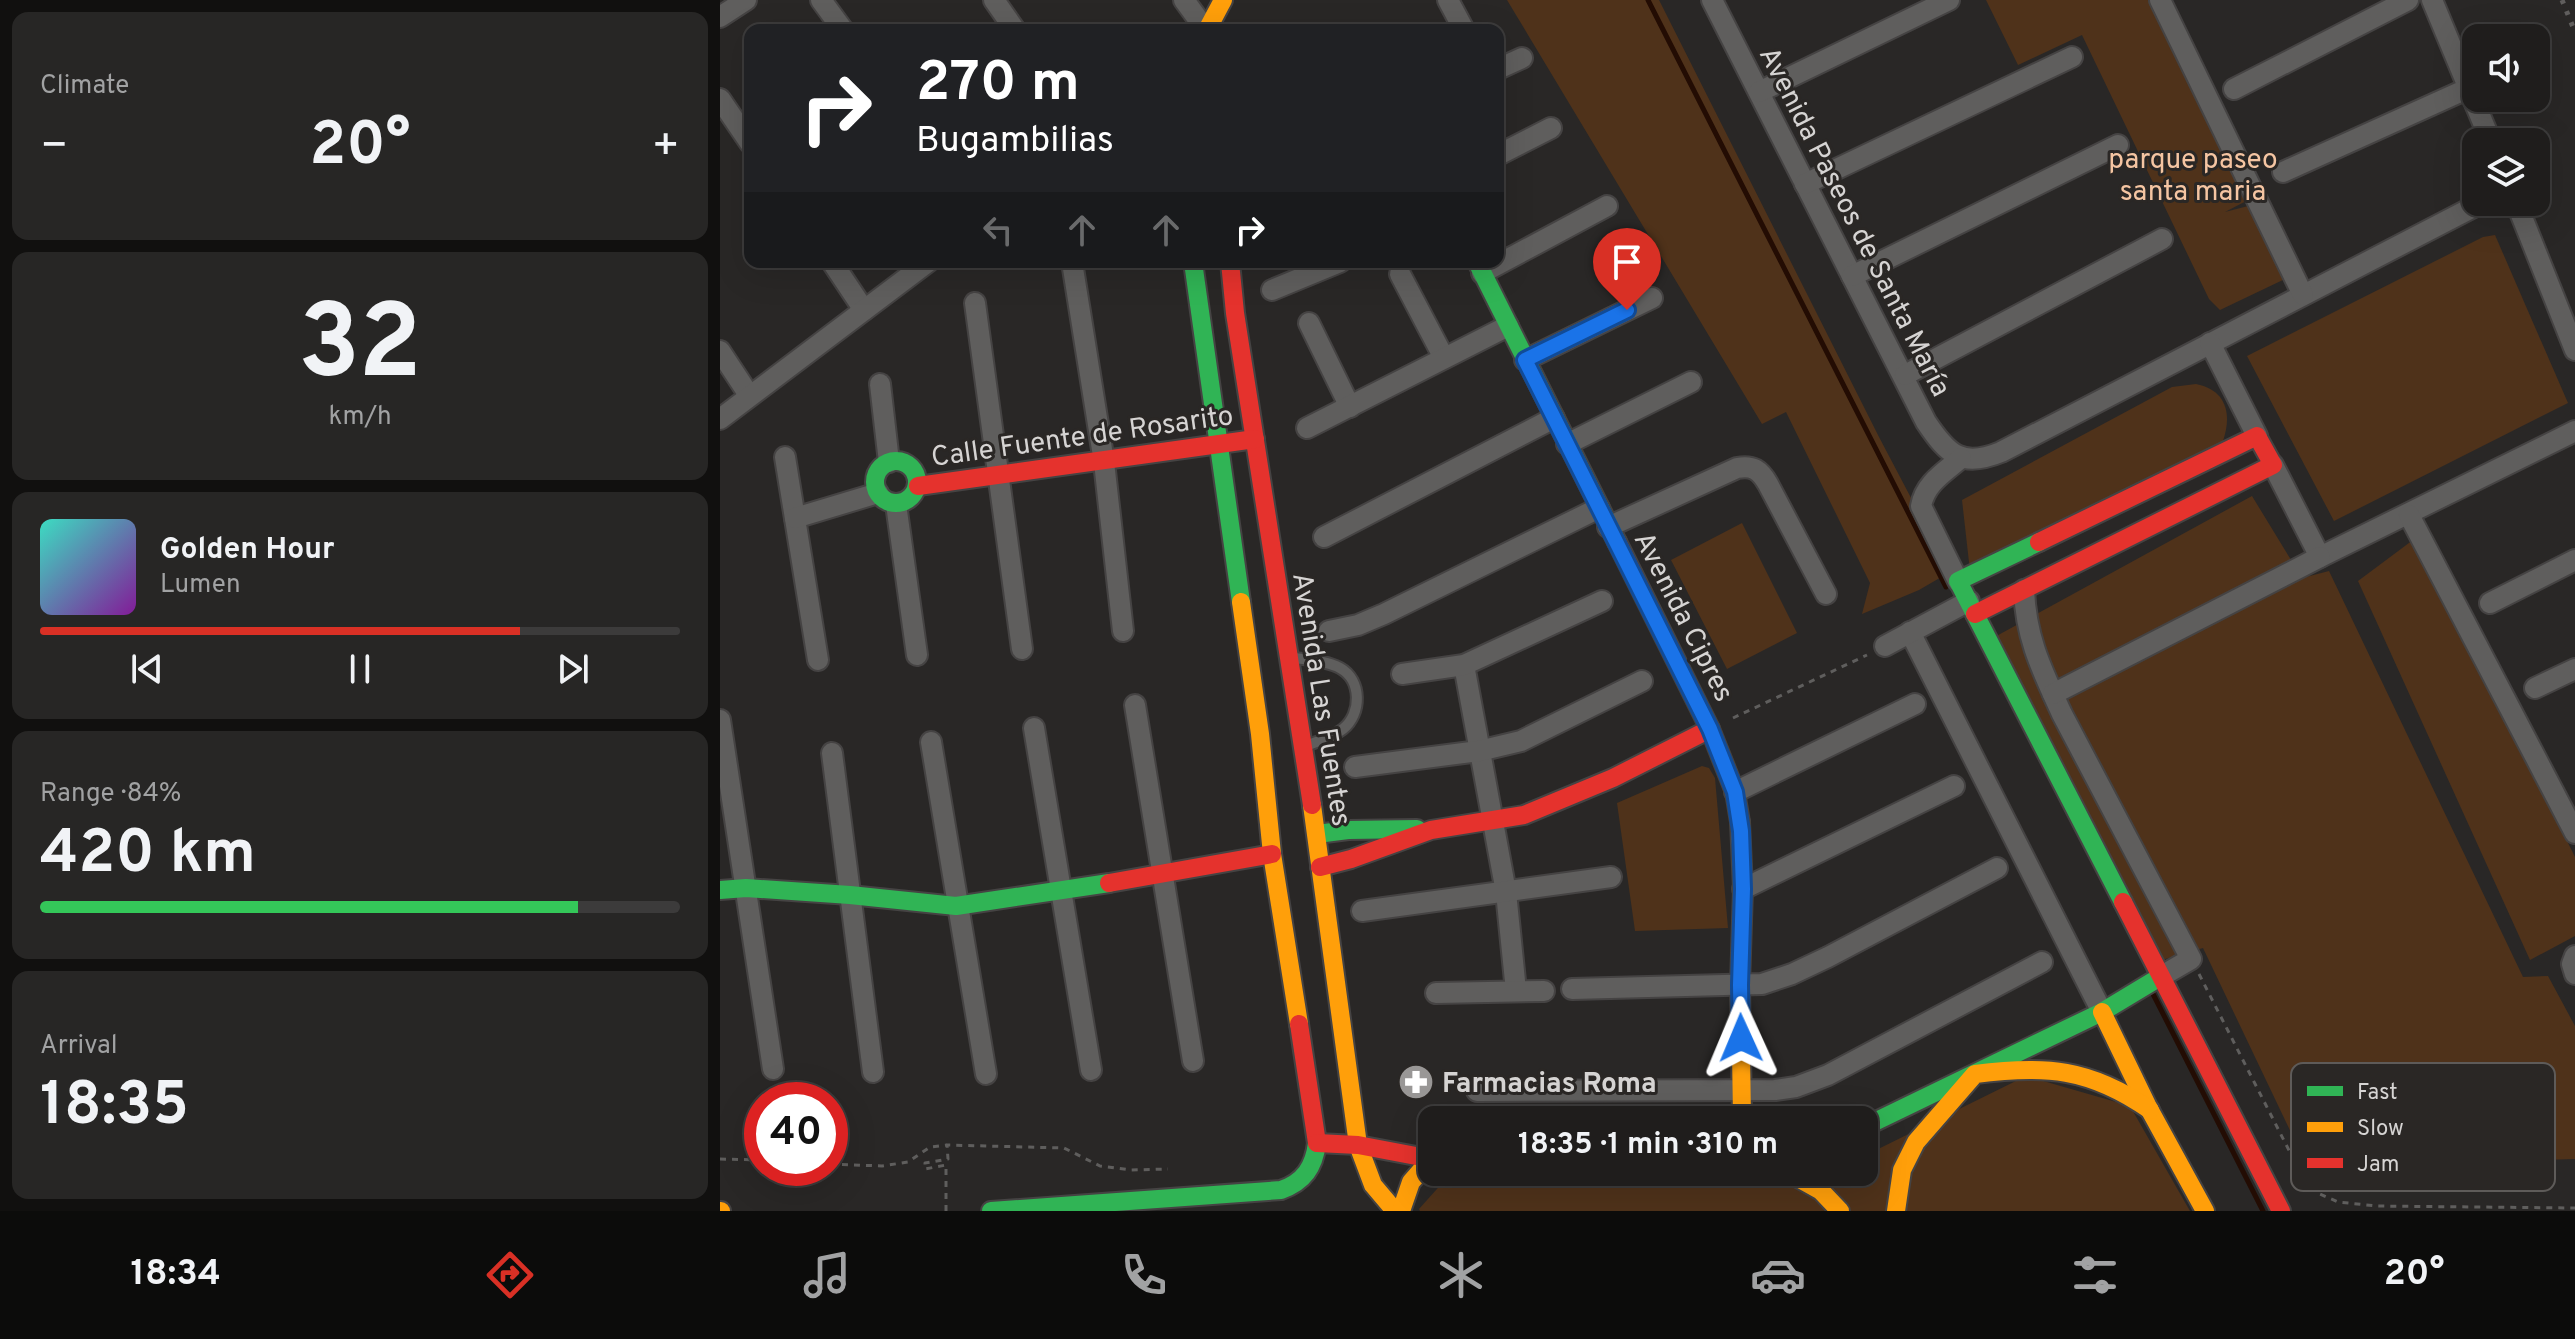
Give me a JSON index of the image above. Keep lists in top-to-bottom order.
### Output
{
  "streets": {
    "main road": ["Calle Fuente de Rosarito", "Avenida Cipres", "Avenida Las Fuentes"],
    "street": ["Avenida Paseos de Santa María"]
  },
  "crossings": [
    ["Calle Fuente de Rosarito", "Avenida Las Fuentes"]
  ],
  "parks": ["parque paseo santa maria"],
  "places": {
    "pharmacy": ["Farmacias Roma"]
  },
  "legend": ["Fast", "Slow", "Jam"],
  "page": {
    "tile": [
      "Climate",
      ["32", "km/h"],
      ["Range · 84%", "420 km"],
      ["Arrival", "18:35"]
    ],
    "turn": ["270 m", "Bugambilias"],
    "heat": ["−", "20°", "+"],
    "song": ["Golden Hour", "Lumen"],
    "limit": "40",
    "trip": "18:35 · 1 min · 310 m",
    "tabs": ["18:34", "20°"]
  }
}
